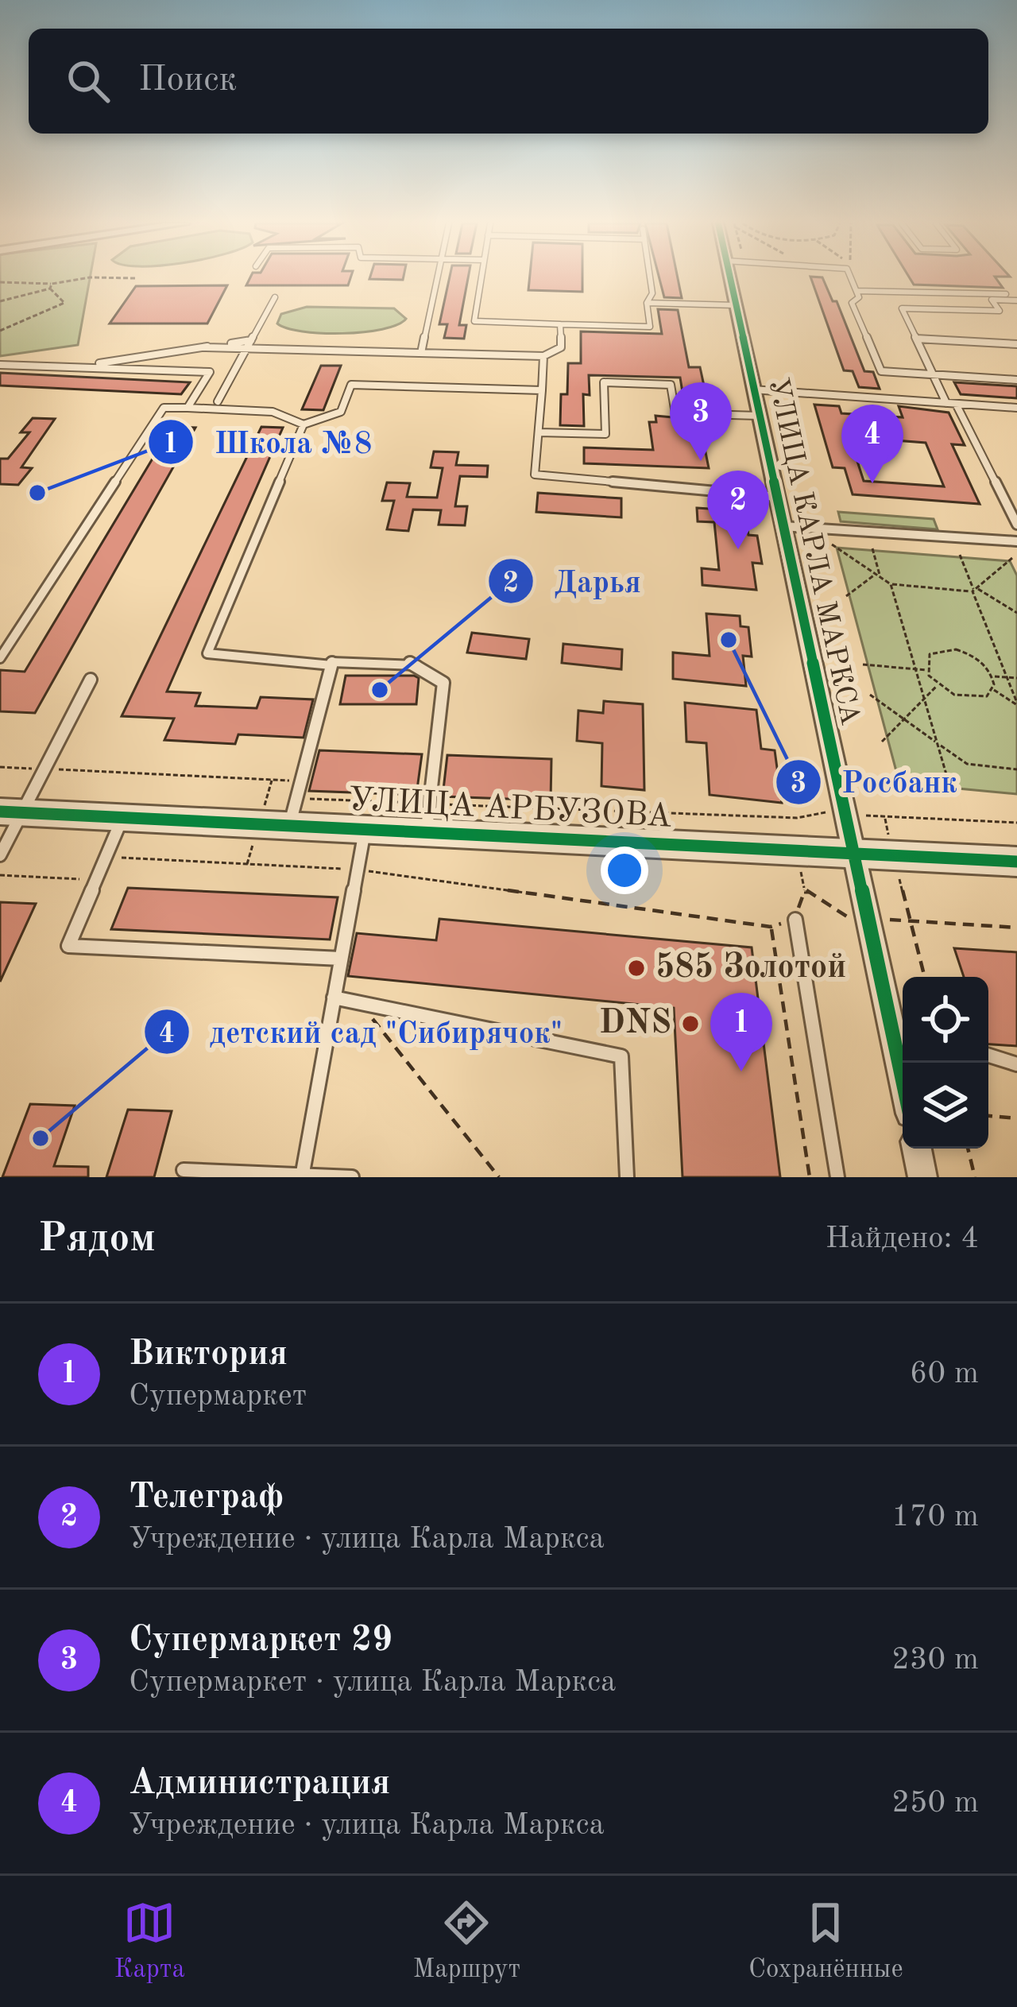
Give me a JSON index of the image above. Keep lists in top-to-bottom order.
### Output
{
  "streets": {
    "street": ["УЛИЦА КАРЛА МАРКСА", "УЛИЦА АРБУЗОВА"]
  },
  "crossings": [
    ["УЛИЦА КАРЛА МАРКСА", "УЛИЦА АРБУЗОВА"]
  ],
  "places": [
    "Школа №8",
    "Росбанк",
    "Дарья",
    "585 Золотой",
    "DNS",
    "детский сад \"Сибирячок\""
  ],
  "page": {
    "search": "Поиск",
    "pins": [
      "3",
      "4",
      "2",
      "1"
    ],
    "heading": ["Рядом", "Найдено: 4"],
    "list": [
      {
        "mark": "1",
        "name": "Виктория",
        "note": "Супермаркет",
        "value": "60 m"
      },
      {
        "mark": "2",
        "name": "Телеграф",
        "note": "Учреждение · улица Карла Маркса",
        "value": "170 m"
      },
      {
        "mark": "3",
        "name": "Супермаркет 29",
        "note": "Супермаркет · улица Карла Маркса",
        "value": "230 m"
      },
      {
        "mark": "4",
        "name": "Администрация",
        "note": "Учреждение · улица Карла Маркса",
        "value": "250 m"
      }
    ],
    "nav": ["Карта", "Маршрут", "Сохранённые"]
  }
}
